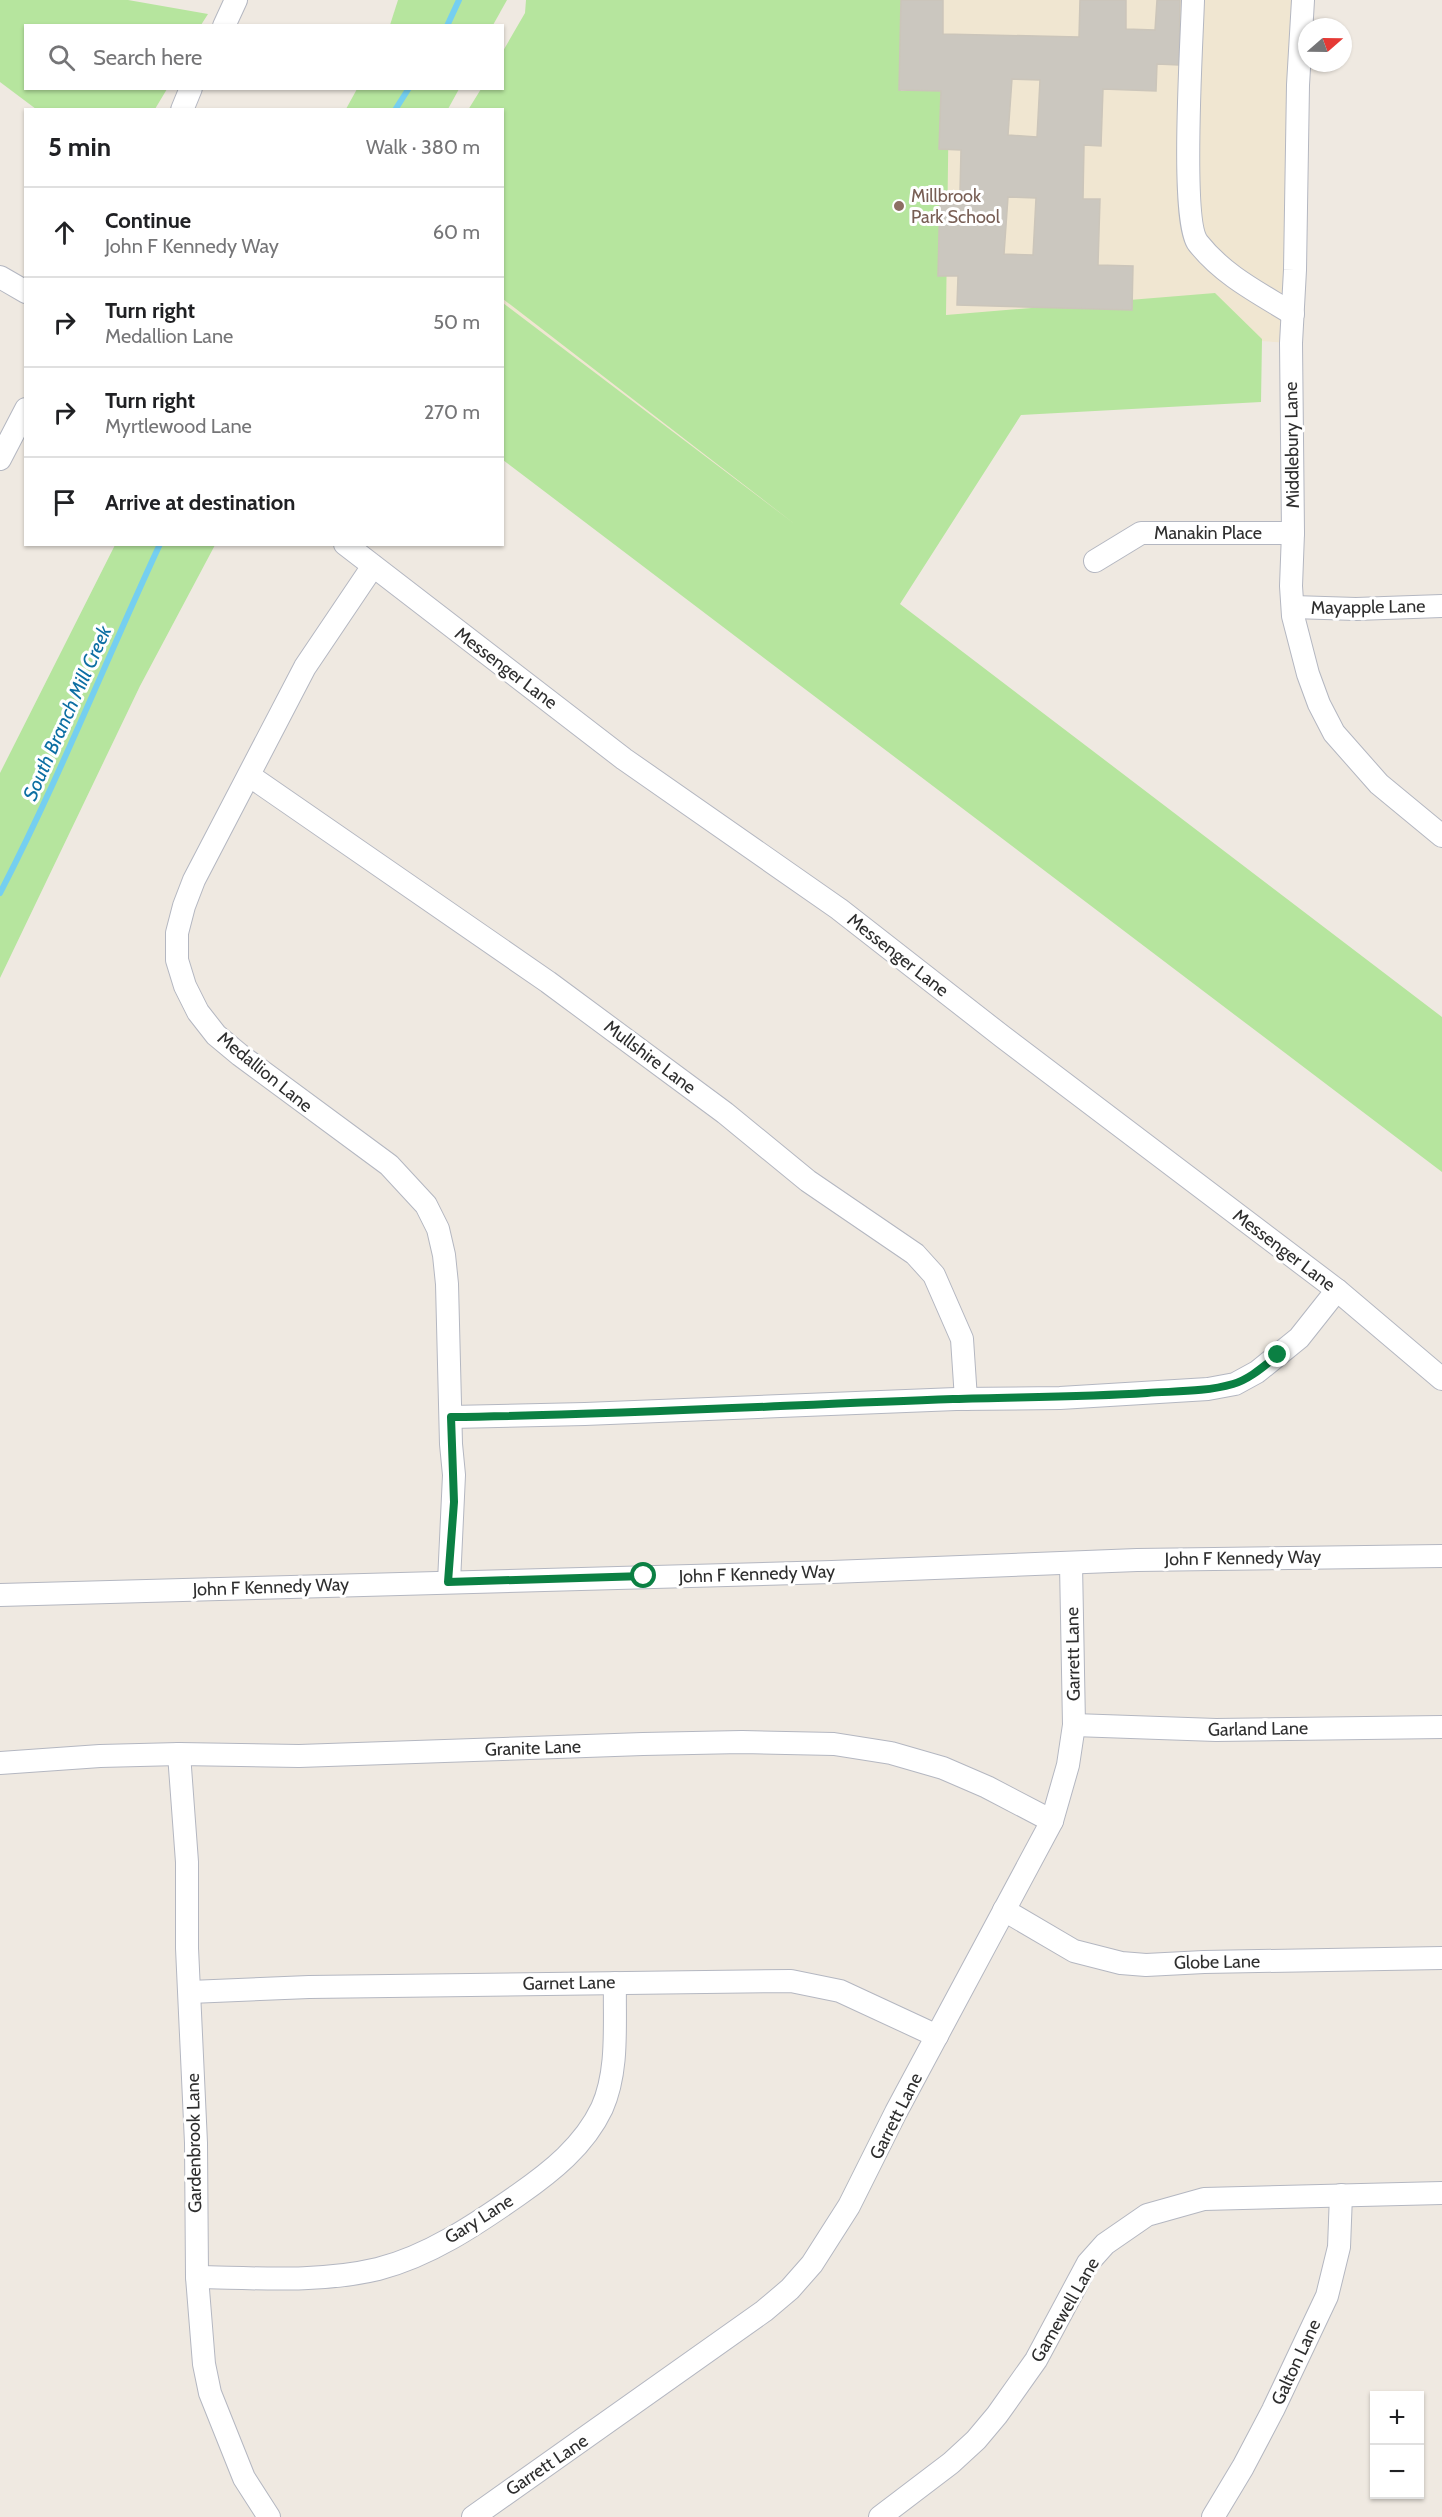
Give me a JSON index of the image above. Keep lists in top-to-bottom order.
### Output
{
  "streets": {
    "street": [
      "Middlebury Lane",
      "Manakin Place",
      "Mayapple Lane",
      "Messenger Lane",
      "Mullshire Lane",
      "Medallion Lane",
      "John F Kennedy Way",
      "Garrett Lane",
      "Garland Lane",
      "Granite Lane",
      "Globe Lane",
      "Garnet Lane",
      "Gardenbrook Lane",
      "Gary Lane",
      "Gamewell Lane",
      "Galton Lane"
    ]
  },
  "crossings": [
    ["Middlebury Lane", "Manakin Place"],
    ["Middlebury Lane", "Mayapple Lane"],
    ["Messenger Lane", "Medallion Lane"],
    ["Mullshire Lane", "Medallion Lane"],
    ["Medallion Lane", "John F Kennedy Way"],
    ["John F Kennedy Way", "Garrett Lane"],
    ["Garrett Lane", "Garland Lane"],
    ["Garrett Lane", "Granite Lane"],
    ["Garrett Lane", "Globe Lane"],
    ["Garrett Lane", "Garnet Lane"],
    ["Granite Lane", "Gardenbrook Lane"],
    ["Garnet Lane", "Gardenbrook Lane"],
    ["Garnet Lane", "Gary Lane"],
    ["Gardenbrook Lane", "Gary Lane"],
    ["Gamewell Lane", "Galton Lane"]
  ],
  "water": ["South Branch Mill Creek"],
  "places": ["Millbrook Park School"],
  "north": "right",
  "page": {
    "search": "Search here",
    "heading": ["5 min", "Walk · 380 m"],
    "list": [
      ["Continue", "John F Kennedy Way", "60 m"],
      ["Turn right", "Medallion Lane", "50 m"],
      ["Turn right", "Myrtlewood Lane", "270 m"],
      "Arrive at destination"
    ],
    "map_buttons": ["+", "−"]
  }
}
